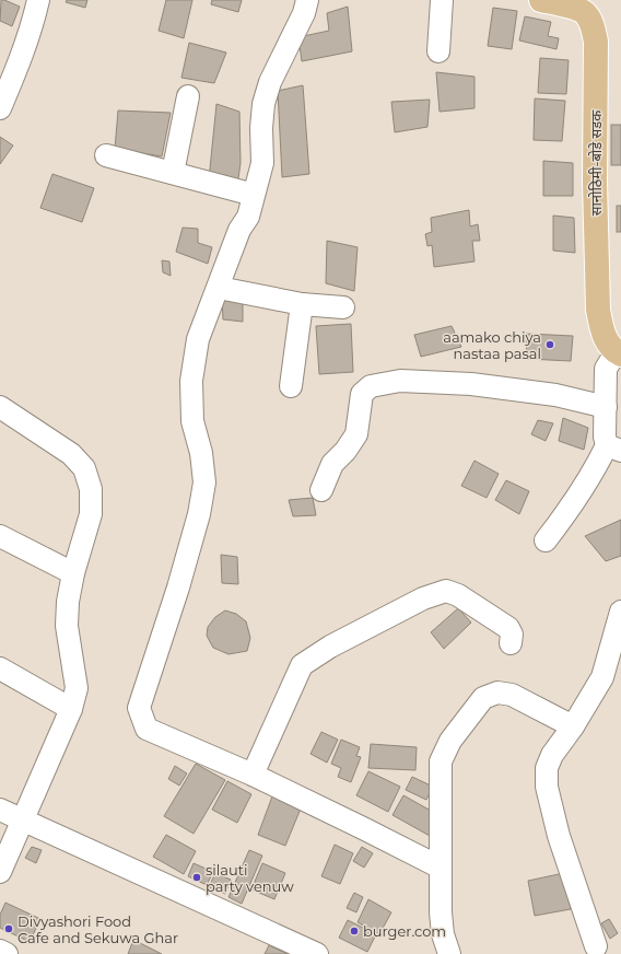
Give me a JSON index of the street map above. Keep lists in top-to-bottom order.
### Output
{
  "streets": {
    "main road": ["सानोठिमी-बोडे सडक"]
  },
  "places": [
    "aamako chiya nastaa pasal",
    "silauti party venuw",
    "Divyashori Food Cafe and Sekuwa Ghar",
    "burger.com"
  ]
}
